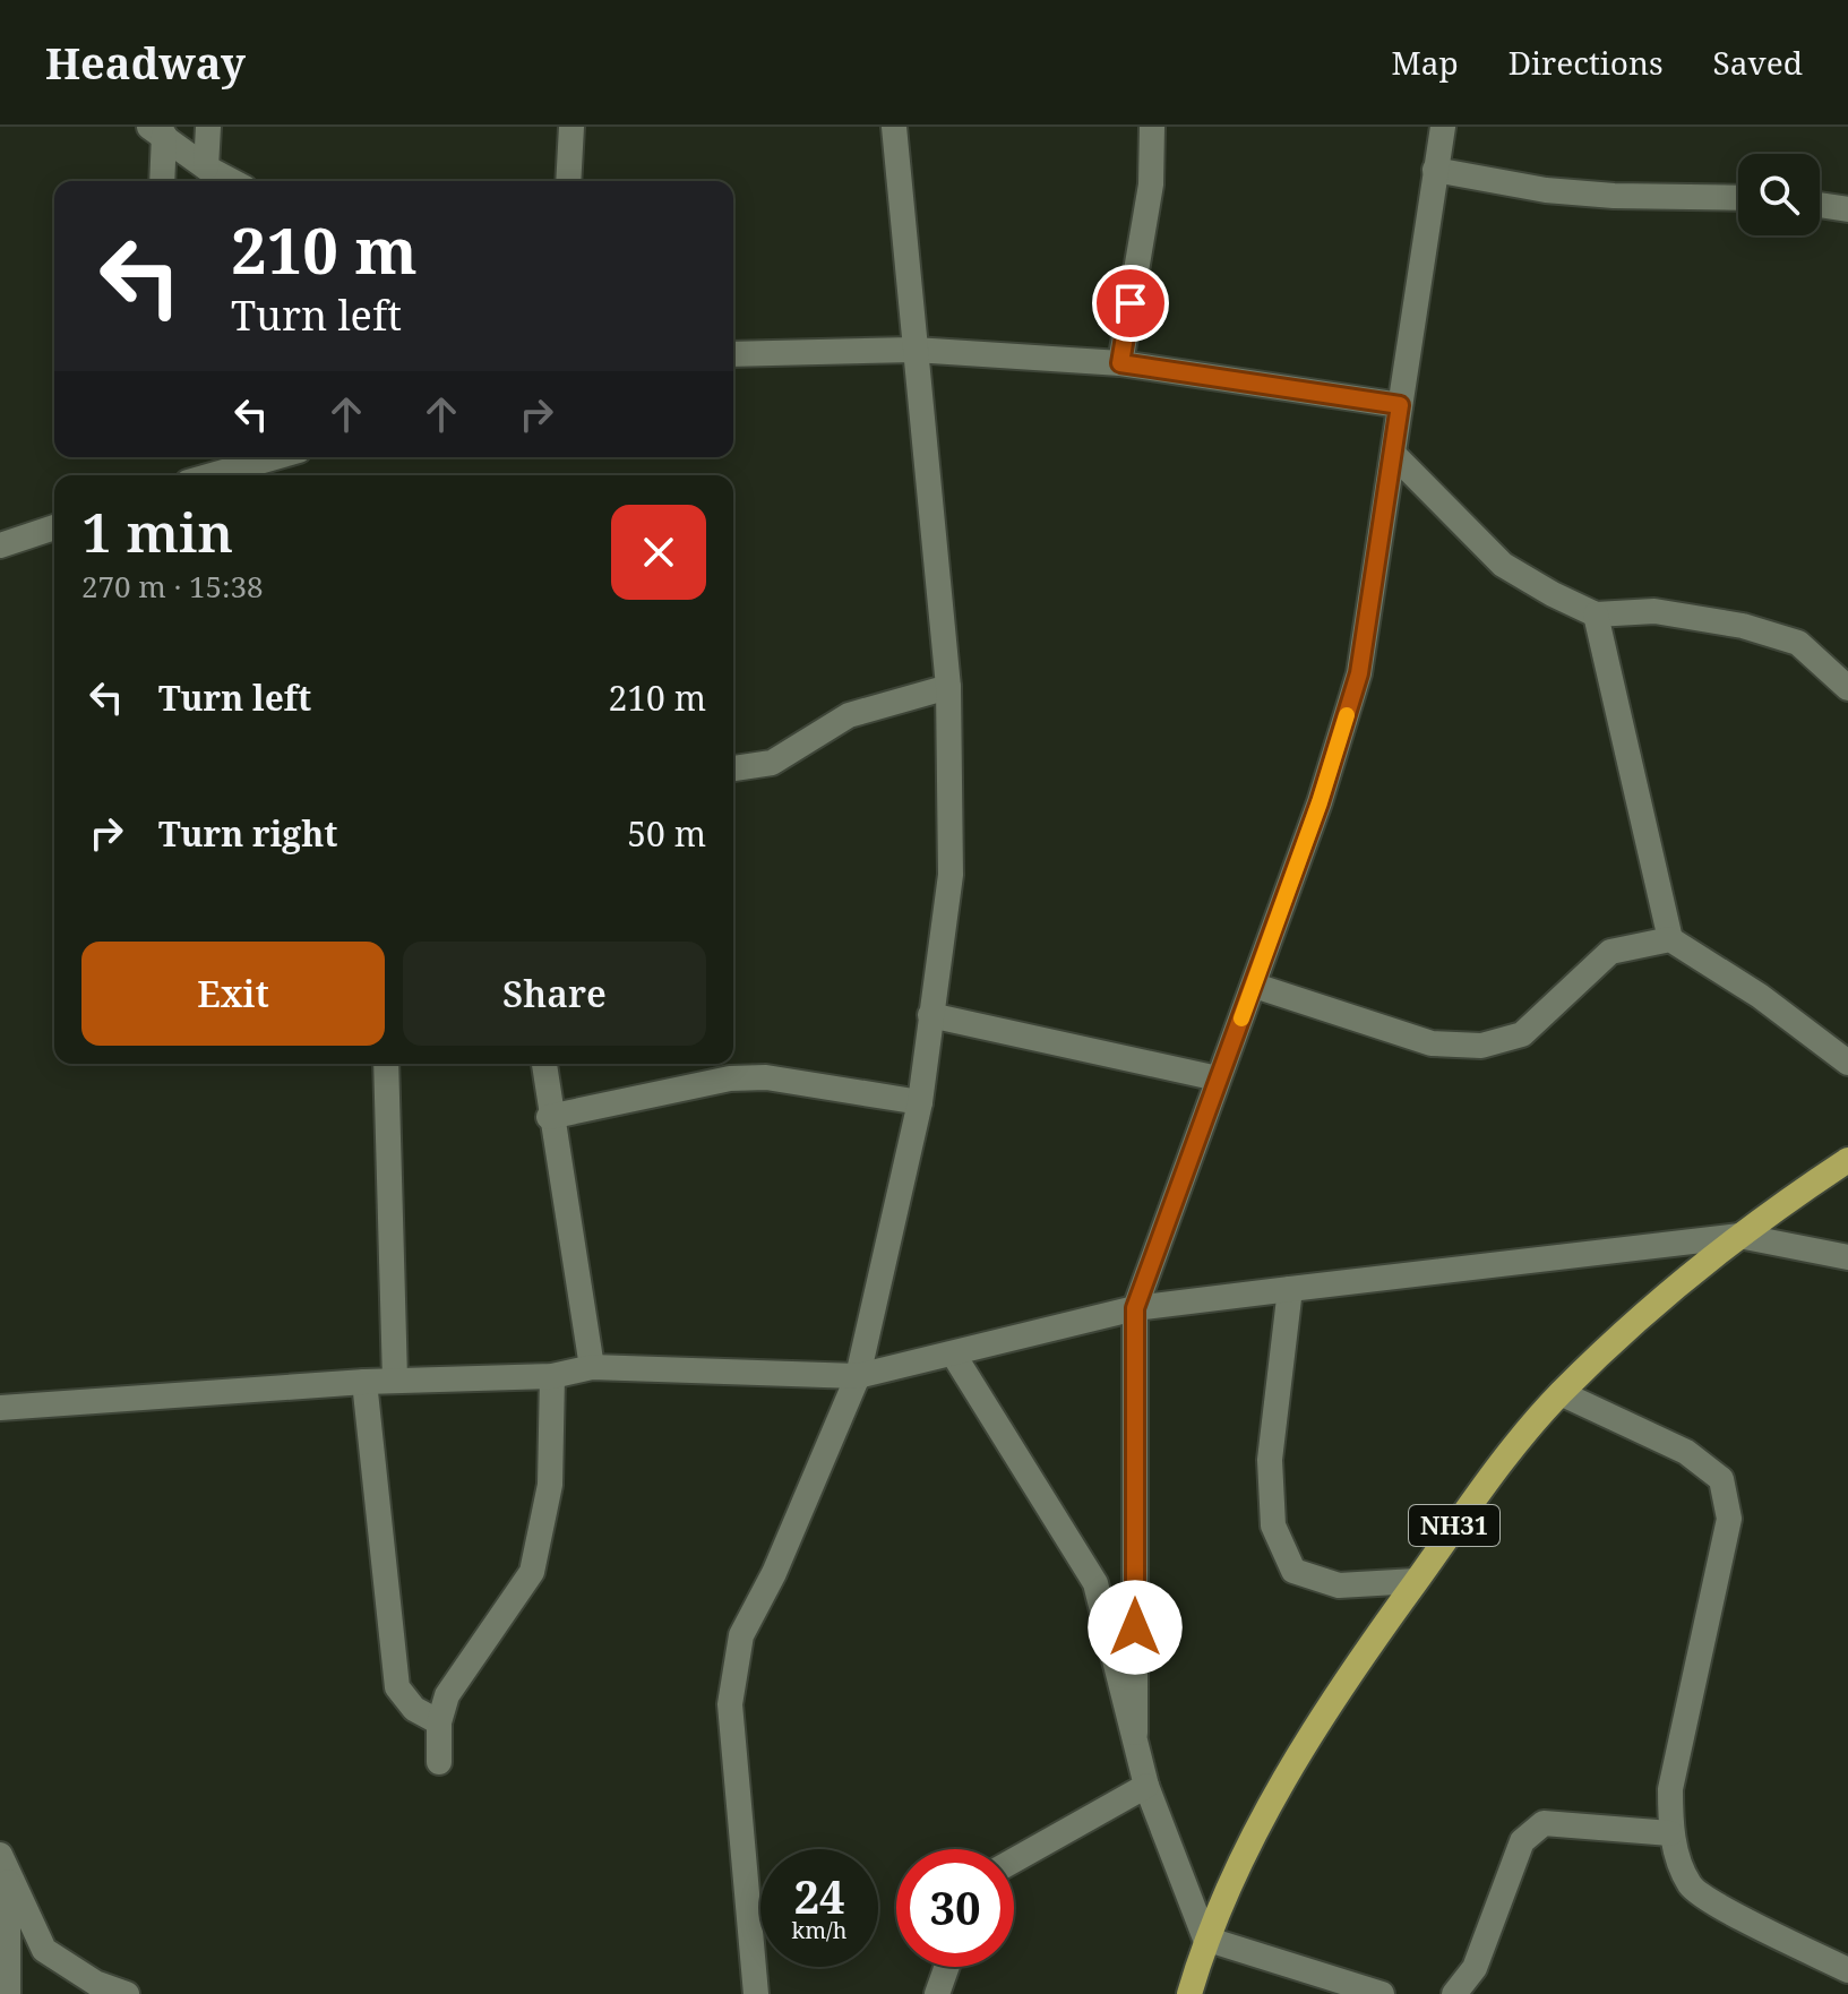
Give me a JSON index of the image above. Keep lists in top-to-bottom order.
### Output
{
  "streets": {
    "highway": ["NH31"]
  },
  "page": {
    "header": "Headway",
    "nav": ["Map", "Directions", "Saved"],
    "turn": ["210 m", "Turn left"],
    "heading": ["1 min", "270 m · 15:38"],
    "list": [
      {
        "name": "Turn left",
        "value": "210 m"
      },
      {
        "name": "Turn right",
        "value": "50 m"
      }
    ],
    "buttons": ["Exit", "Share"],
    "speed": "24 km/h",
    "limit": "30"
  }
}
